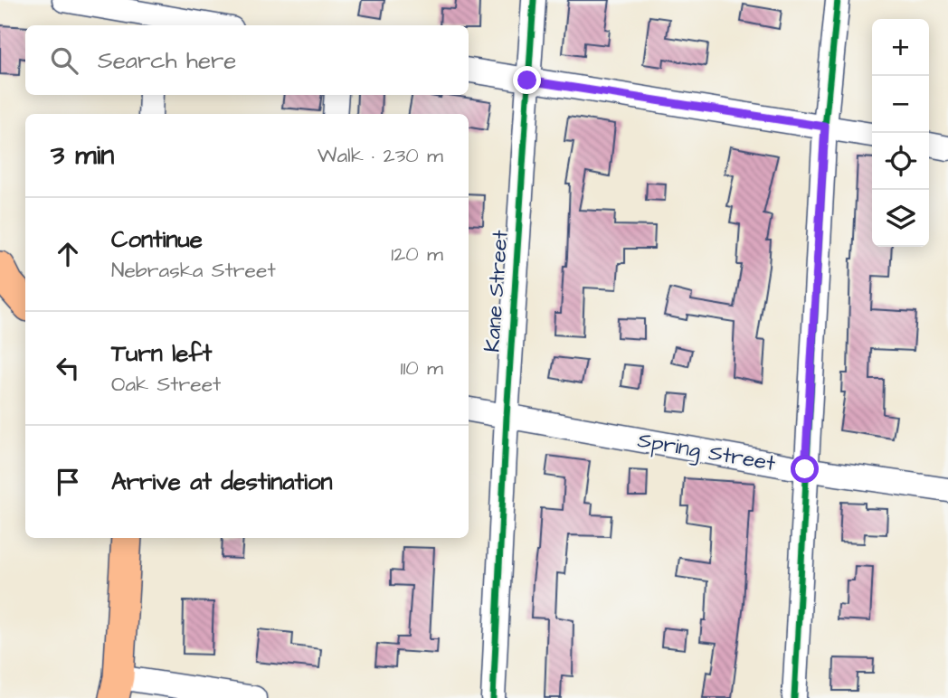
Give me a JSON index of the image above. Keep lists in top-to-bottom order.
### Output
{
  "streets": {
    "street": ["Kane Street", "Spring Street"]
  },
  "crossings": [
    ["Kane Street", "Spring Street"]
  ],
  "page": {
    "map_buttons": ["+", "−"],
    "search": "Search here",
    "heading": ["3 min", "Walk · 230 m"],
    "list": [
      ["Continue", "Nebraska Street", "120 m"],
      ["Turn left", "Oak Street", "110 m"],
      "Arrive at destination"
    ]
  }
}
